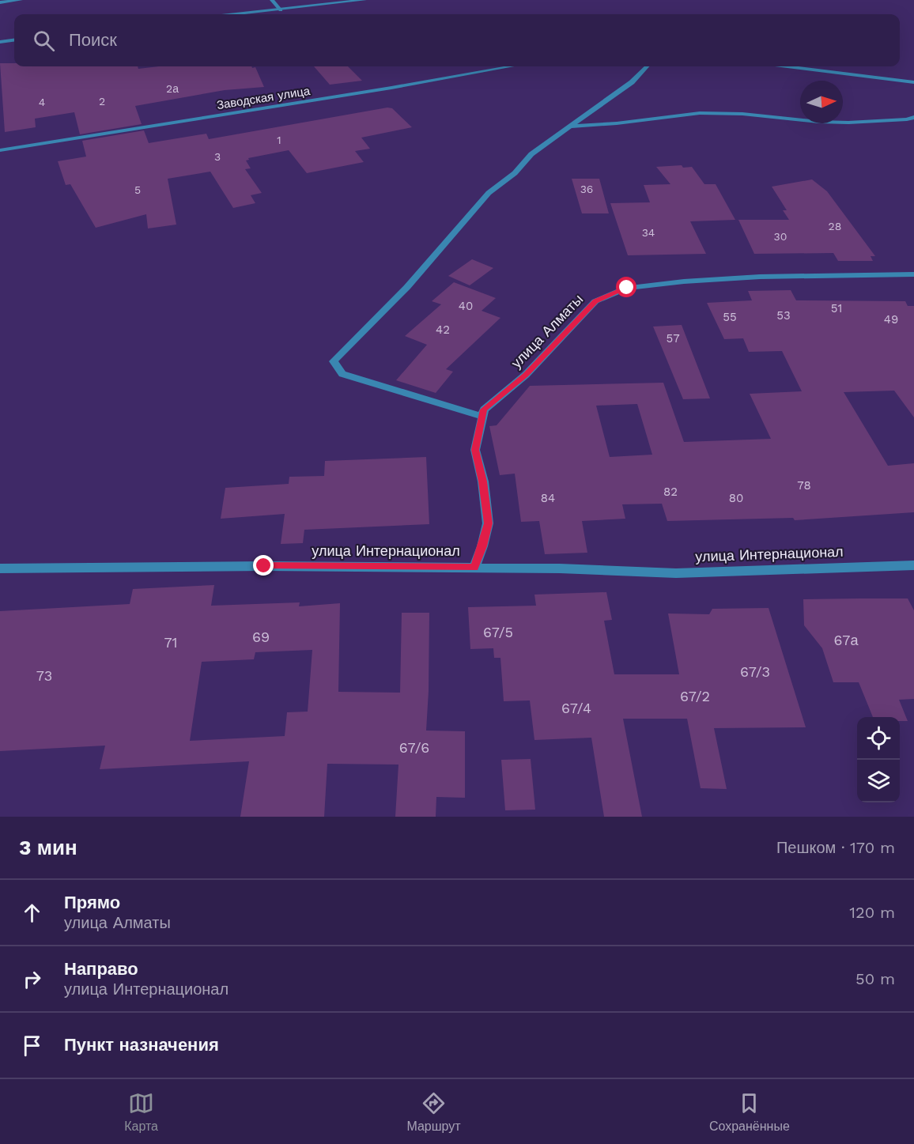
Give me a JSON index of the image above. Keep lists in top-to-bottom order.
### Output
{
  "streets": {
    "street": ["Заводская улица", "улица Алматы", "улица Интернационал"]
  },
  "crossings": [
    ["улица Алматы", "улица Интернационал"]
  ],
  "house_numbers": [
    "2а",
    "2",
    "4",
    "1",
    "3",
    "36",
    "5",
    "28",
    "34",
    "30",
    "40",
    "51",
    "53",
    "55",
    "49",
    "42",
    "57",
    "78",
    "82",
    "84",
    "80",
    "67/5",
    "69",
    "67а",
    "71",
    "67/3",
    "73",
    "67/2",
    "67/4",
    "67/6"
  ],
  "north": "right",
  "page": {
    "search": "Поиск",
    "heading": ["3 мин", "Пешком · 170 m"],
    "list": [
      ["Прямо", "улица Алматы", "120 m"],
      ["Направо", "улица Интернационал", "50 m"],
      "Пункт назначения"
    ],
    "nav": ["Карта", "Маршрут", "Сохранённые"]
  }
}
